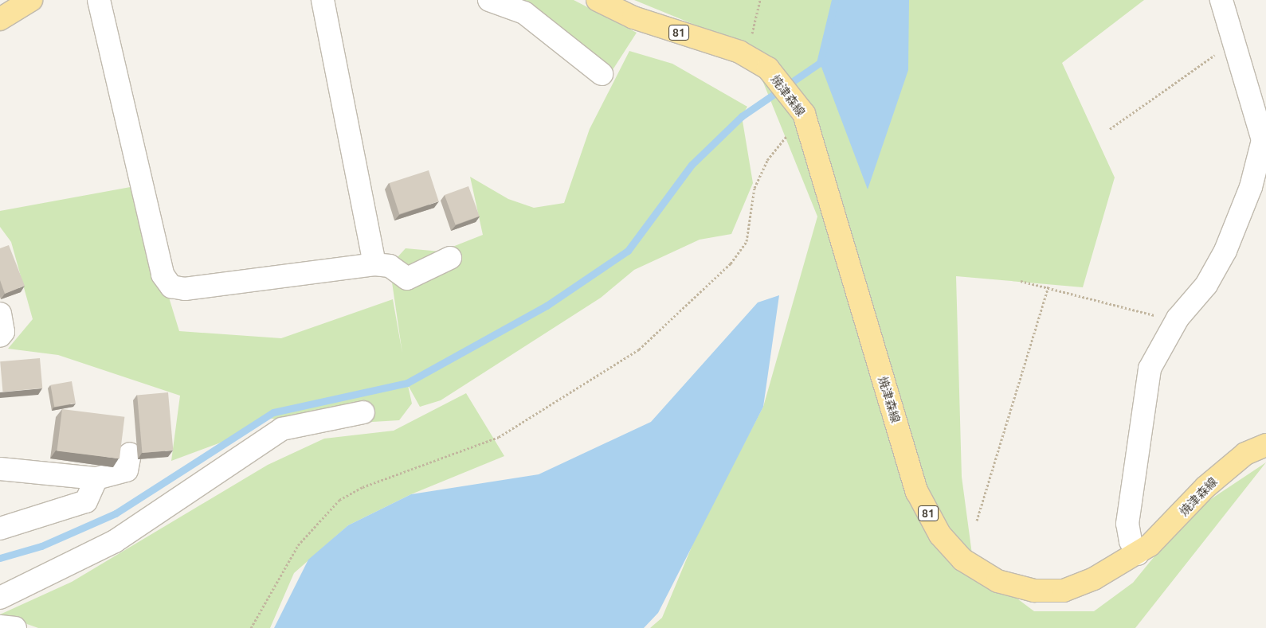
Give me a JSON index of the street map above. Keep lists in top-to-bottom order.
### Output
{
  "streets": {
    "main road": ["81", "焼津森線"]
  }
}
